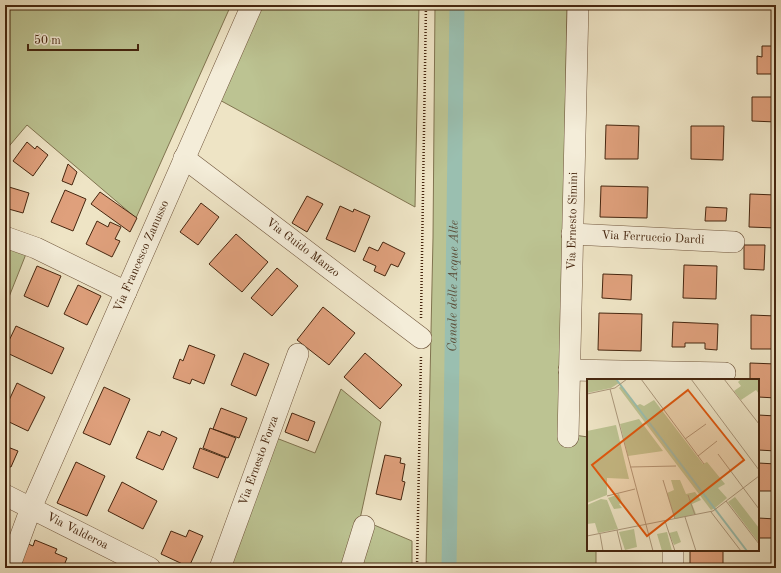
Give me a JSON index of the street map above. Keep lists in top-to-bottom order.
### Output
{
  "streets": {
    "street": [
      "Via Ernesto Simini",
      "Via Ferruccio Dardi",
      "Via Guido Manzo",
      "Via Francesco Zanusso",
      "Via Ernesto Forza",
      "Via Valderoa"
    ]
  },
  "crossings": [
    ["Via Ernesto Simini", "Via Ferruccio Dardi"],
    ["Via Guido Manzo", "Via Francesco Zanusso"],
    ["Via Francesco Zanusso", "Via Valderoa"]
  ],
  "water": ["Canale delle Acque Alte"],
  "scale_bar": "50 m"
}
